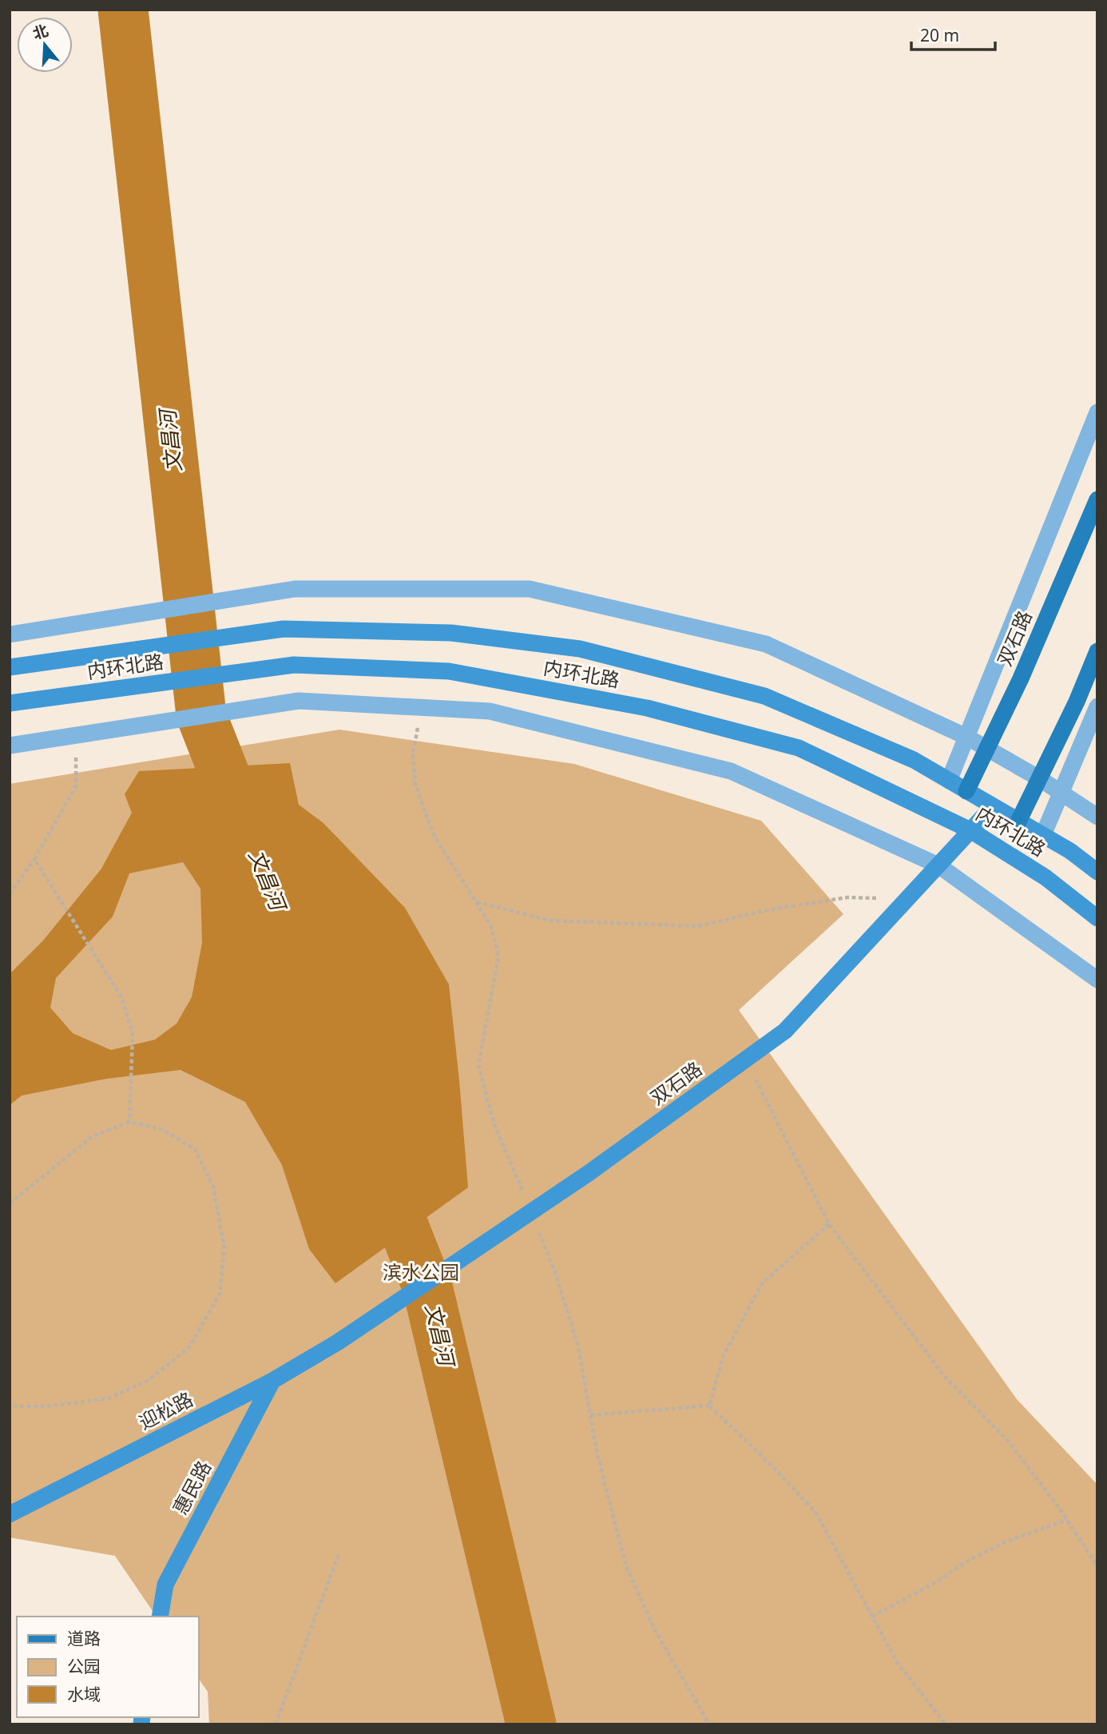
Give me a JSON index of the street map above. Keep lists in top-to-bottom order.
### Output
{
  "streets": {
    "main road": [
      "双石路",
      "内环北路",
      "迎松路",
      "惠民路"
    ]
  },
  "crossings": [
    ["双石路", "内环北路"],
    ["双石路", "迎松路"],
    ["迎松路", "惠民路"]
  ],
  "water": ["文昌河"],
  "parks": ["滨水公园"],
  "legend": ["道路", "公园", "水域"],
  "scale_bar": "20 m",
  "north": "top"
}
